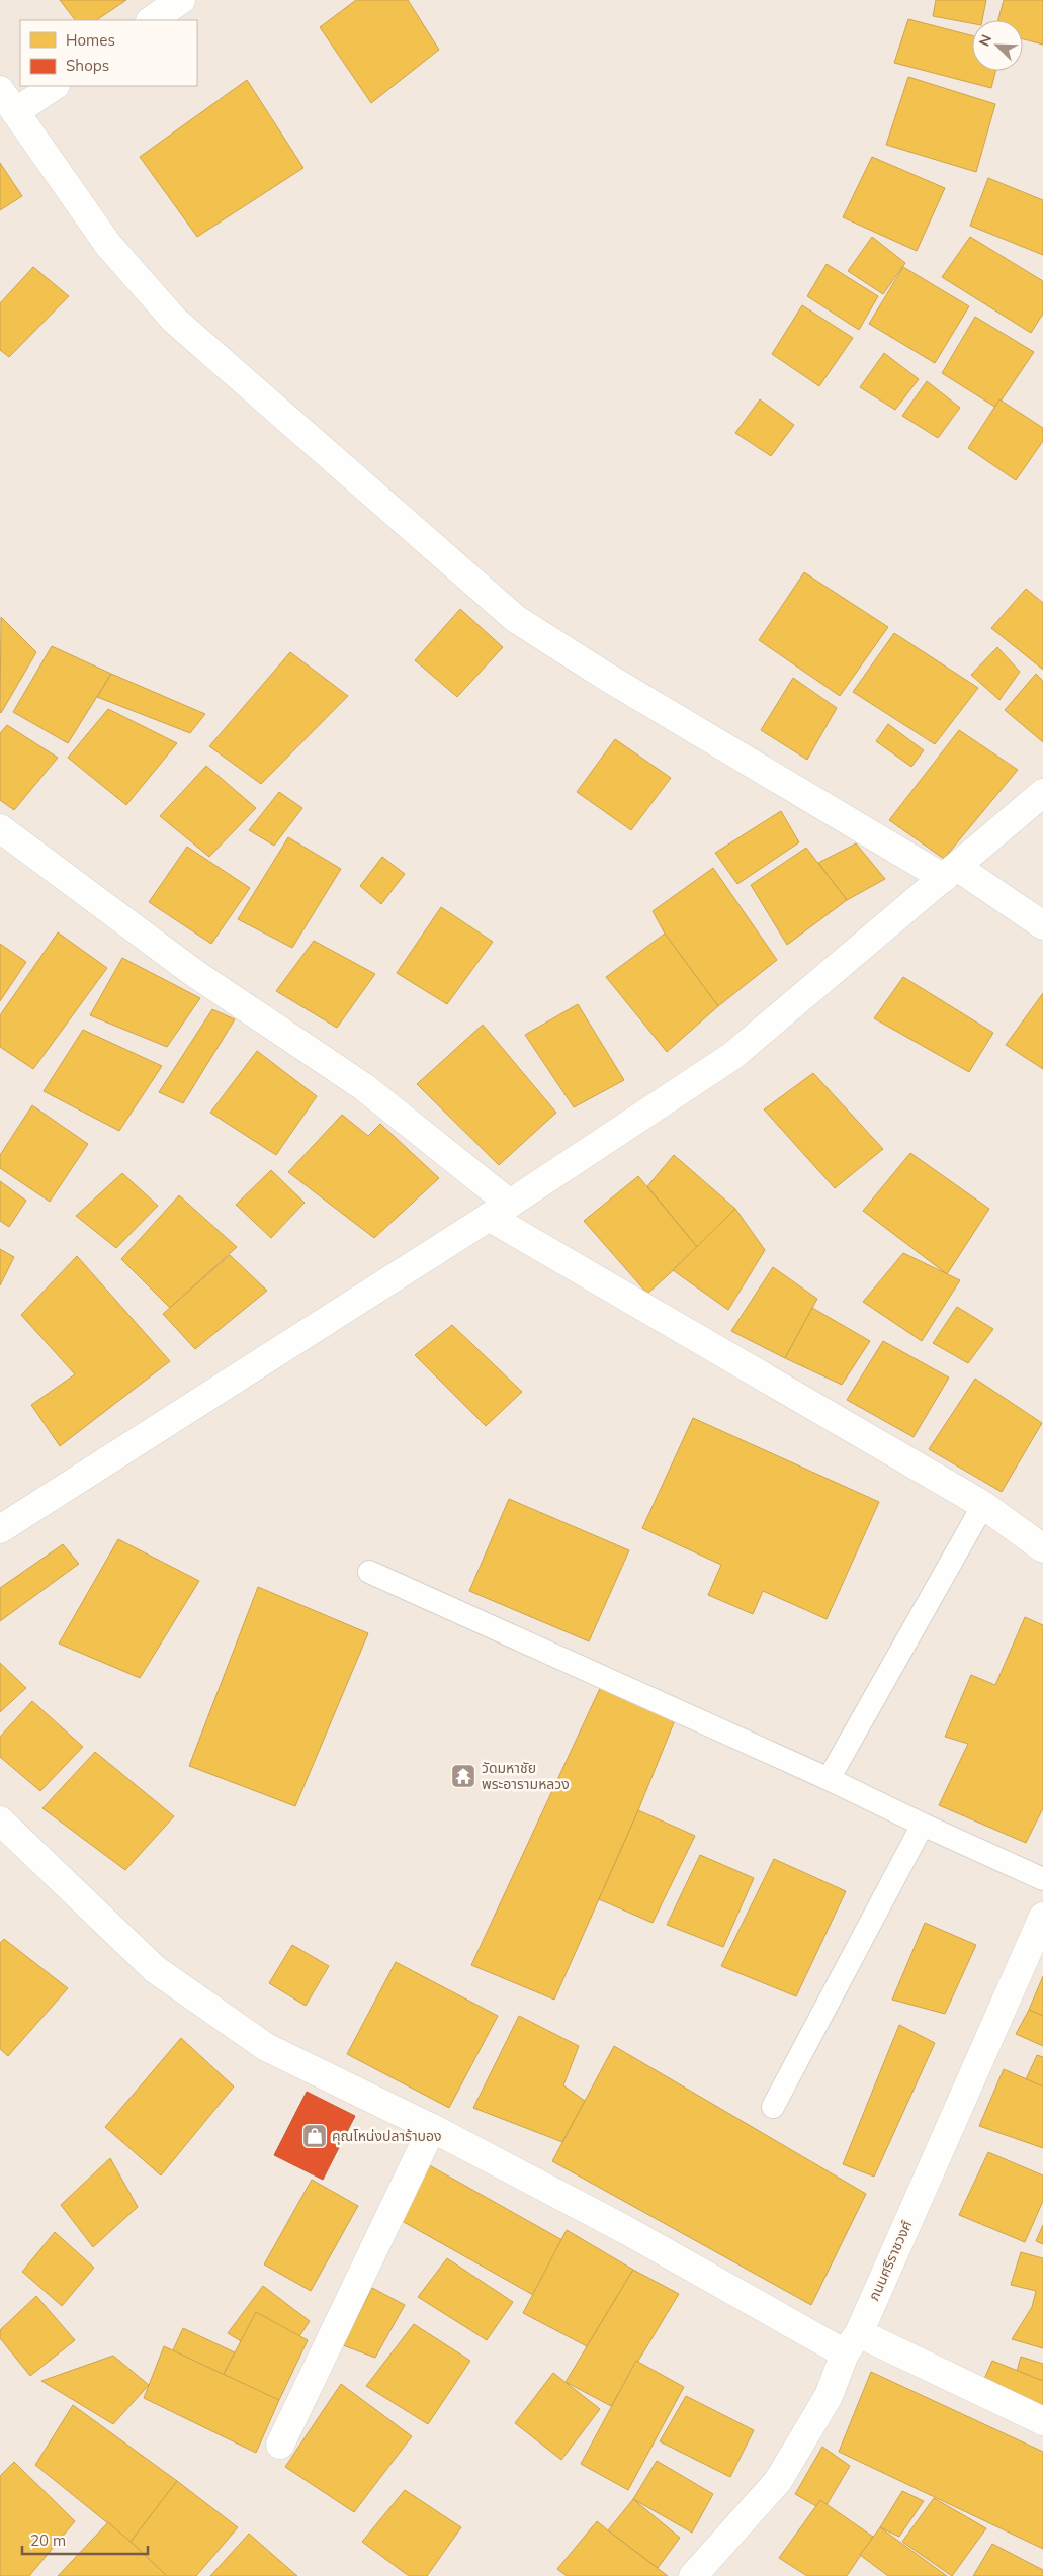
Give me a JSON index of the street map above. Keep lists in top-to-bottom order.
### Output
{
  "streets": {
    "street": ["ภนนศรีราชวงศ์"]
  },
  "places": {
    "temple": ["วัดมหาชัย พระอารามหลวง"],
    "shop": ["คุณโหน่งปลาร้าบอง"]
  },
  "legend": ["Homes", "Shops"],
  "scale_bar": "20 m",
  "north": "top left"
}
